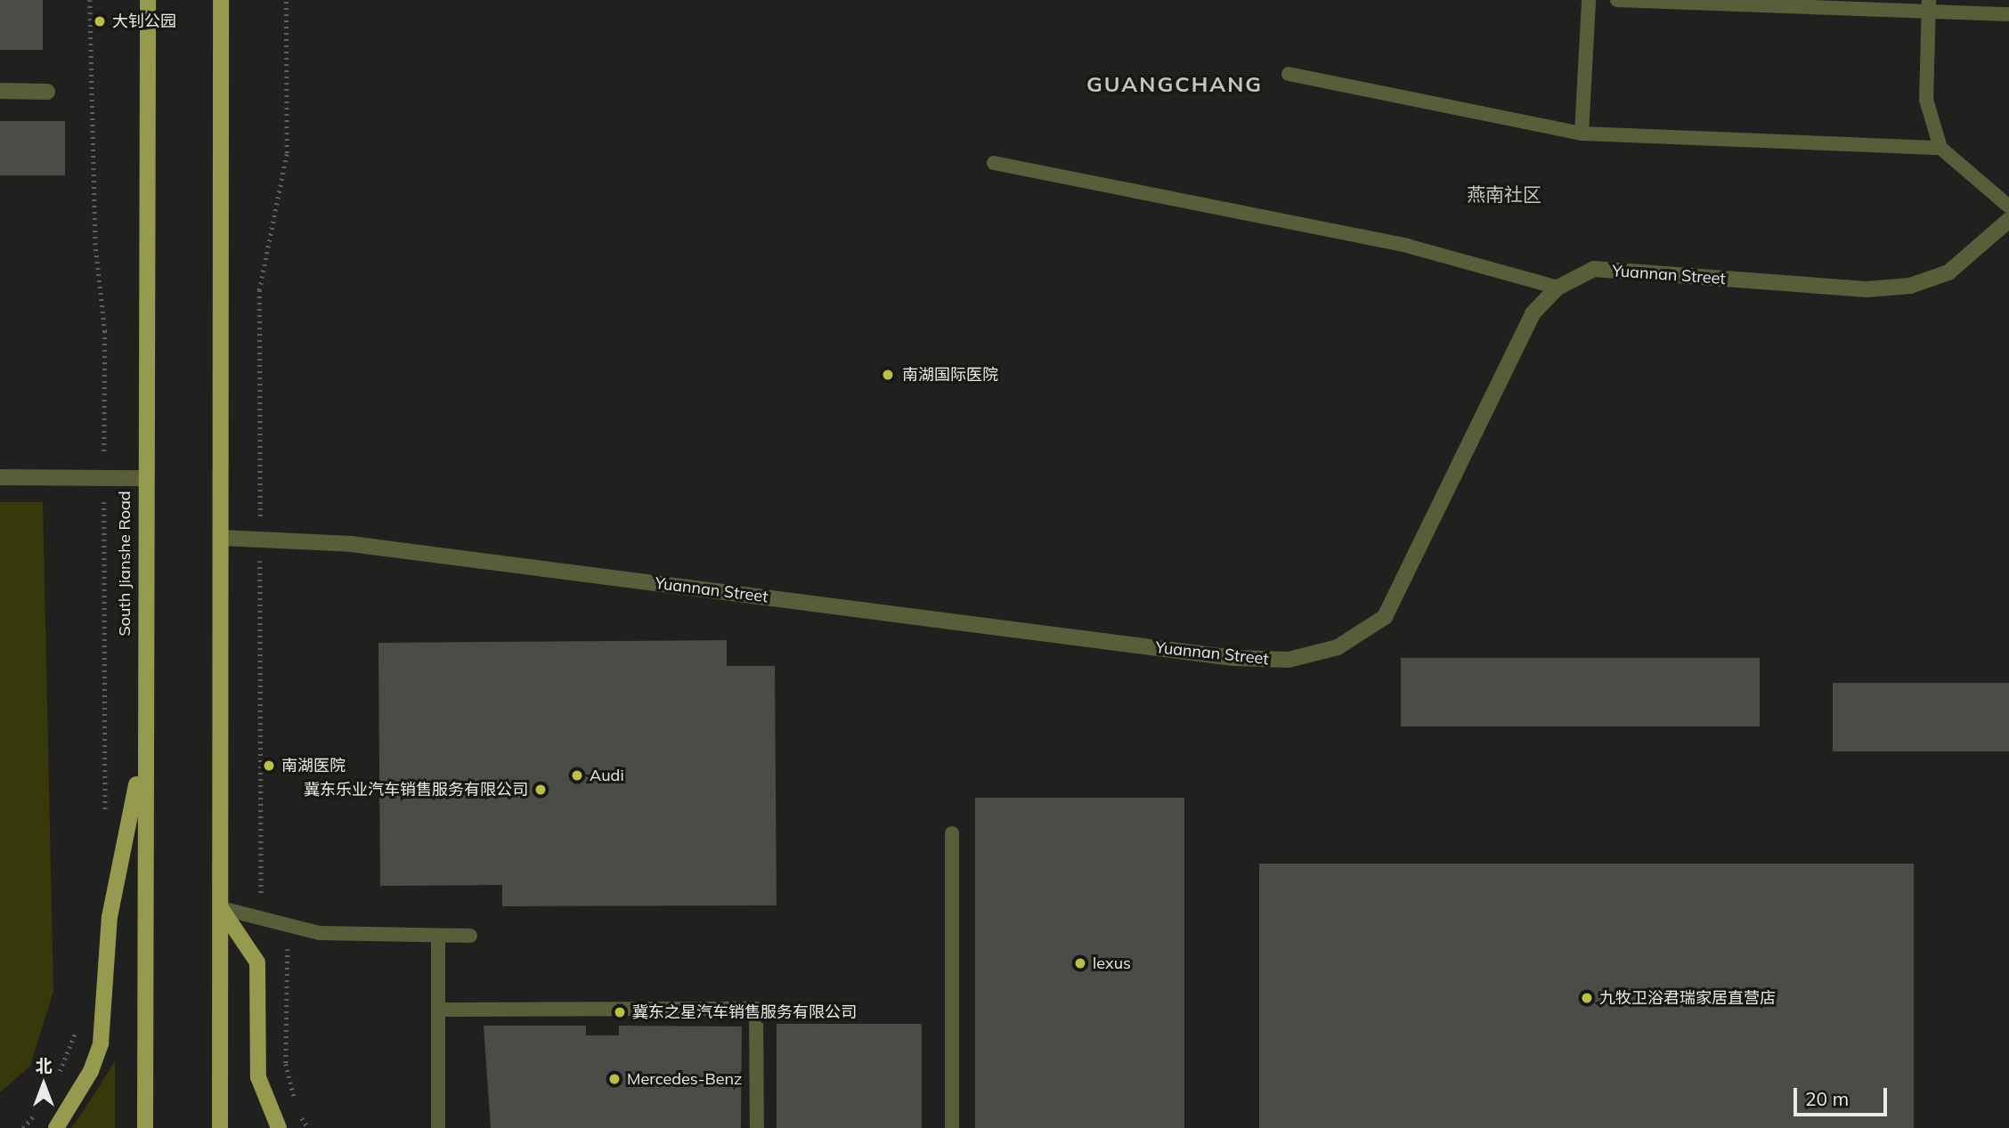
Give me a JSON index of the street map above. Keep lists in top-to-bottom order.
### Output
{
  "streets": {
    "main road": ["South Jianshe Road"],
    "street": ["Yuannan Street"]
  },
  "districts": ["GUANGCHANG", "燕南社区"],
  "places": [
    "大钊公园",
    "南湖国际医院",
    "南湖医院",
    "Audi",
    "冀东乐业汽车销售服务有限公司",
    "lexus",
    "九牧卫浴君瑞家居直营店",
    "冀东之星汽车销售服务有限公司",
    "Mercedes-Benz"
  ],
  "scale_bar": "20 m",
  "north": "top"
}
